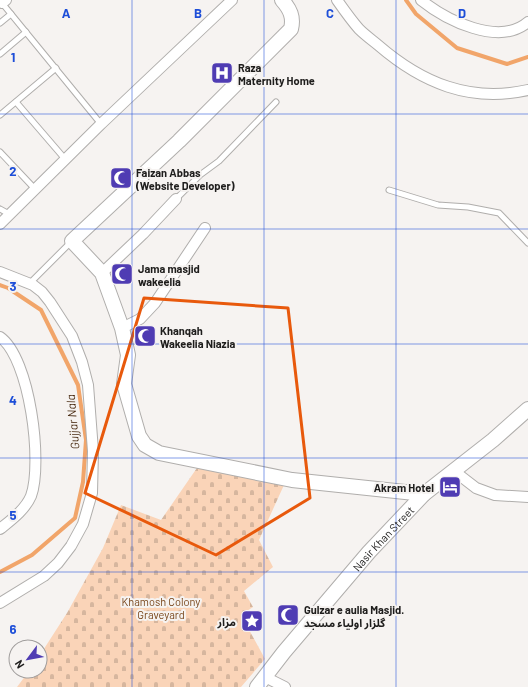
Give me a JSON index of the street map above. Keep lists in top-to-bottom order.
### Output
{
  "streets": {
    "street": ["Nasir Khan Street"]
  },
  "water": ["Gujjar Nala"],
  "parks": ["Khamosh Colony Graveyard"],
  "places": {
    "hospital": ["Raza Maternity Home"],
    "mosque": [
      "Faizan Abbas (Website Developer)",
      "Jama masjid wakeelia",
      "Khanqah Wakeelia Niazia",
      "Gulzar e aulia Masjid. گلزار اولیاء مسجد"
    ],
    "hotel": ["Akram Hotel"],
    "place": ["مزار"]
  },
  "north": "bottom left",
  "grid": {
    "columns": [
      "A",
      "B",
      "C",
      "D"
    ],
    "rows": [
      "1",
      "2",
      "3",
      "4",
      "5",
      "6"
    ]
  }
}
